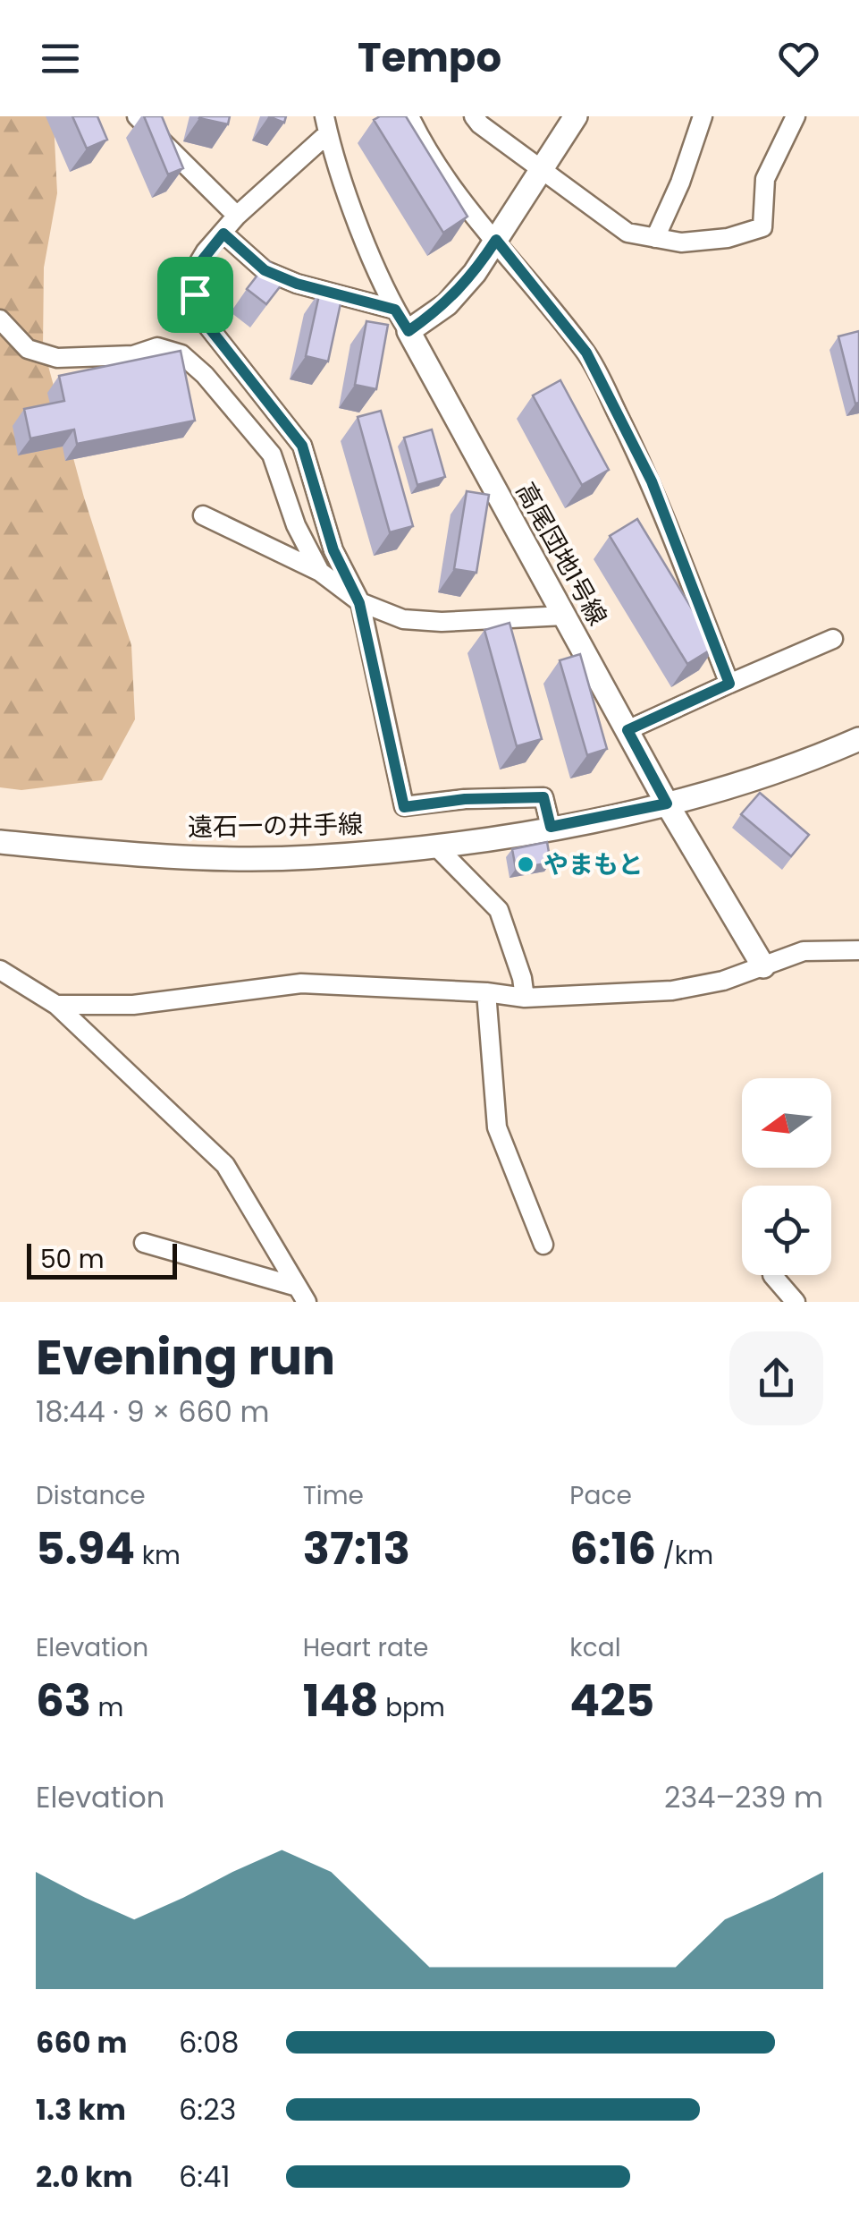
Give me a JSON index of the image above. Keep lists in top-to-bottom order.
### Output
{
  "streets": {
    "street": ["高尾団地1号線", "遠石一の井手線"]
  },
  "crossings": [
    ["高尾団地1号線", "遠石一の井手線"]
  ],
  "places": ["やまもと"],
  "scale_bar": "50 m",
  "north": "left",
  "page": {
    "header": "Tempo",
    "scale": "50 m",
    "heading": ["Evening run", "18:44 · 9 × 660 m"],
    "stats": [
      ["Distance", "5.94 km"],
      ["Time", "37:13"],
      ["Pace", "6:16 /km"],
      ["Elevation", "63 m"],
      ["Heart rate", "148 bpm"],
      ["kcal", "425"]
    ],
    "chart": ["Elevation", "234–239 m"],
    "list": [
      {
        "name": "660 m",
        "note": "6:08"
      },
      {
        "name": "1.3 km",
        "note": "6:23"
      },
      {
        "name": "2.0 km",
        "note": "6:41"
      }
    ]
  }
}
